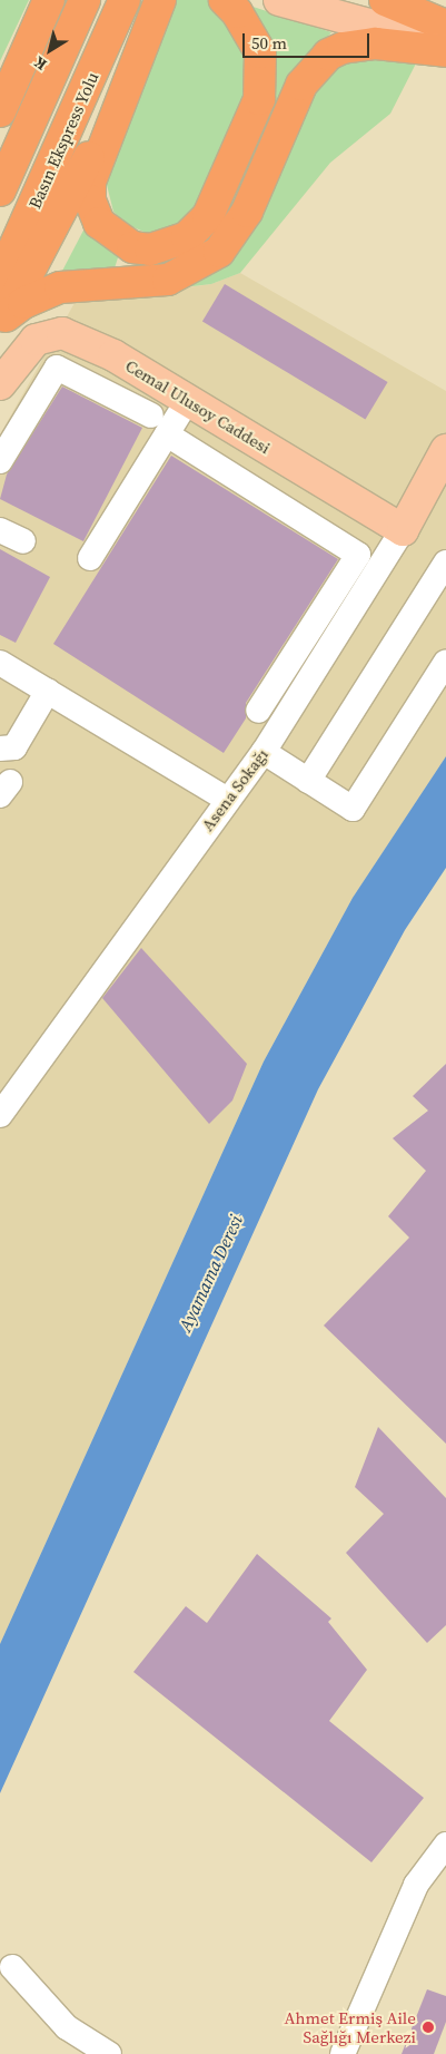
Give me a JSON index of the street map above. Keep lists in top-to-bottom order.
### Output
{
  "streets": {
    "highway": ["Basın Ekspress Yolu"],
    "main road": ["Cemal Ulusoy Caddesi", "Asena Sokağı"]
  },
  "crossings": [
    ["Cemal Ulusoy Caddesi", "Asena Sokağı"]
  ],
  "water": ["Ayamama Deresi"],
  "places": ["Ahmet Ermiş Aile Sağlığı Merkezi"],
  "scale_bar": "50 m",
  "north": "bottom left"
}
